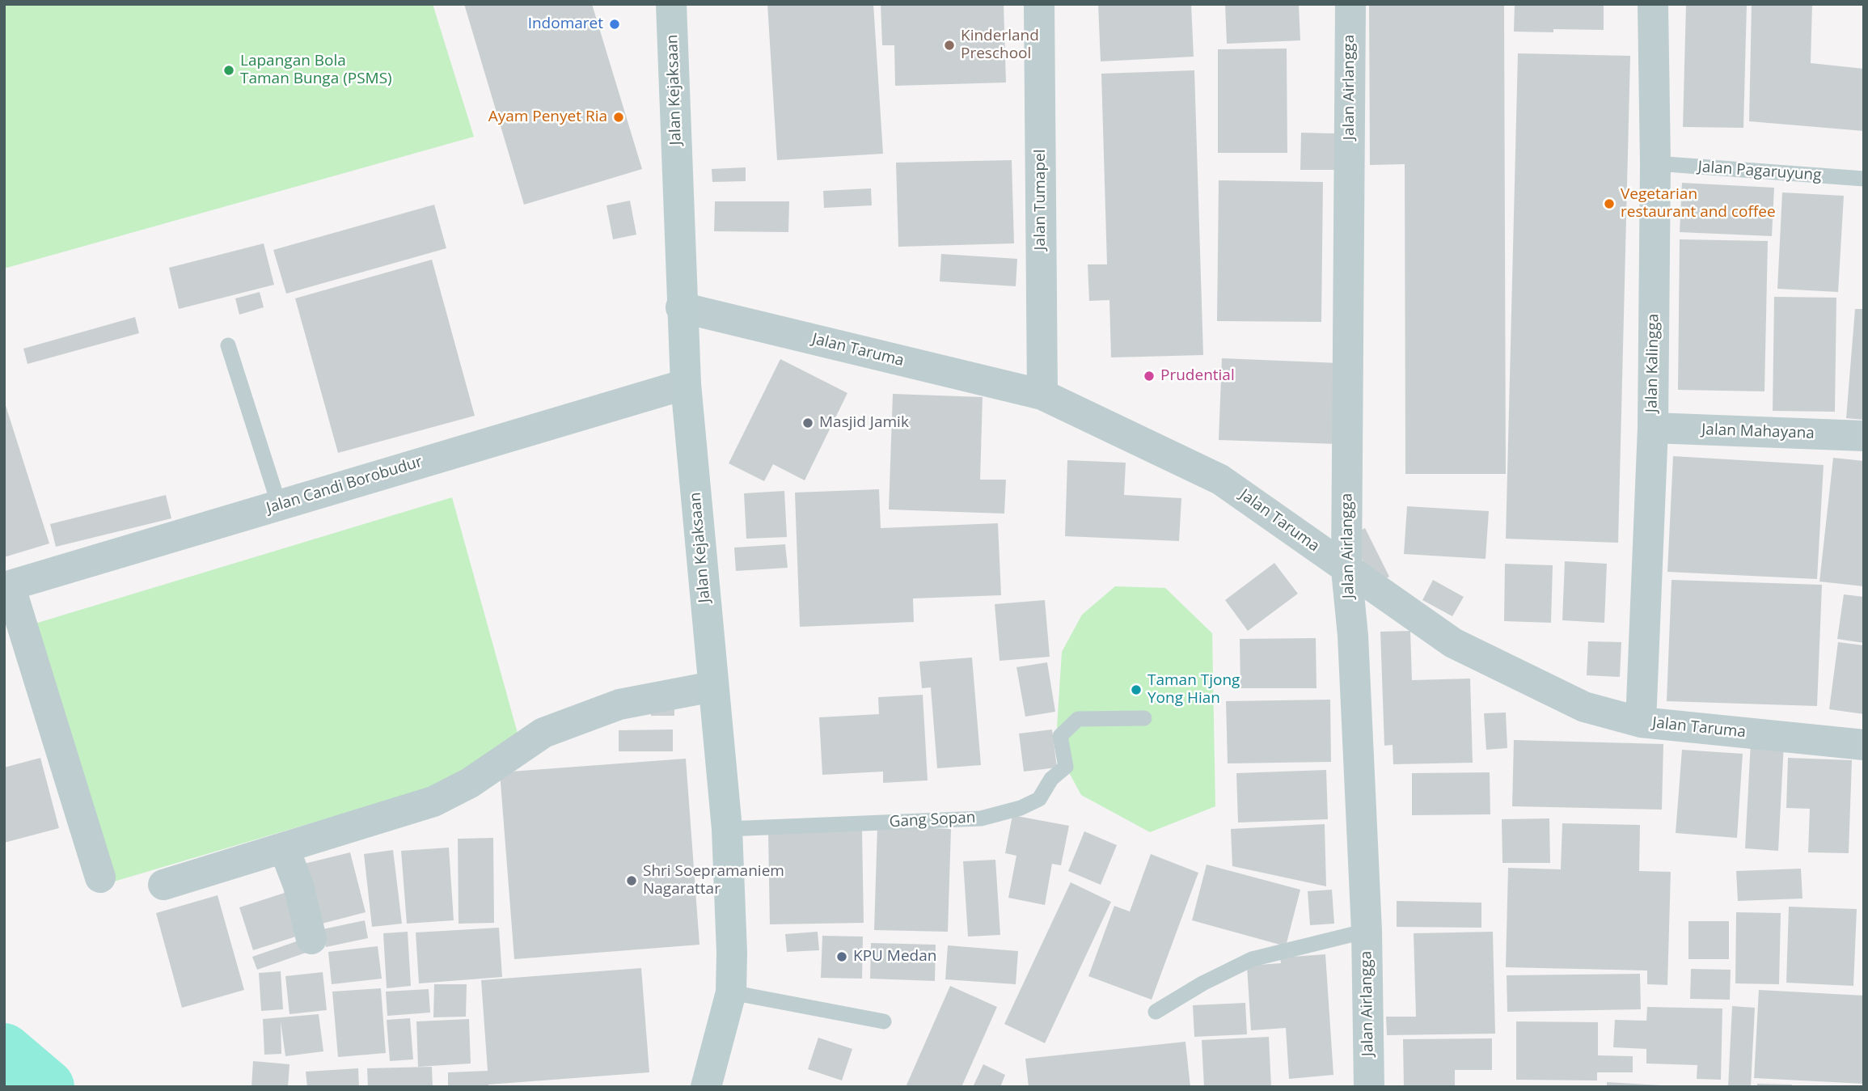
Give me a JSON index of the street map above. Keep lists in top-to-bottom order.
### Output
{
  "streets": {
    "main road": ["Jalan Kejaksaan"],
    "street": [
      "Jalan Airlangga",
      "Jalan Tumapel",
      "Jalan Taruma",
      "Jalan Kalingga",
      "Jalan Mahayana",
      "Jalan Candi Borobudur"
    ],
    "lane": ["Jalan Pagaruyung", "Gang Sopan"]
  },
  "crossings": [
    ["Jalan Airlangga", "Jalan Taruma"],
    ["Jalan Kejaksaan", "Jalan Taruma"],
    ["Jalan Kejaksaan", "Jalan Candi Borobudur"],
    ["Jalan Kejaksaan", "Gang Sopan"],
    ["Jalan Pagaruyung", "Jalan Kalingga"],
    ["Jalan Tumapel", "Jalan Taruma"],
    ["Jalan Taruma", "Jalan Kalingga"],
    ["Jalan Kalingga", "Jalan Mahayana"]
  ],
  "places": [
    "Indomaret",
    "Kinderland Preschool",
    "Lapangan Bola Taman Bunga (PSMS)",
    "Ayam Penyet Ria",
    "Vegetarian restaurant and coffee",
    "Prudential",
    "Masjid Jamik",
    "Taman Tjong Yong Hian",
    "Shri Soepramaniem Nagarattar",
    "KPU Medan"
  ]
}
